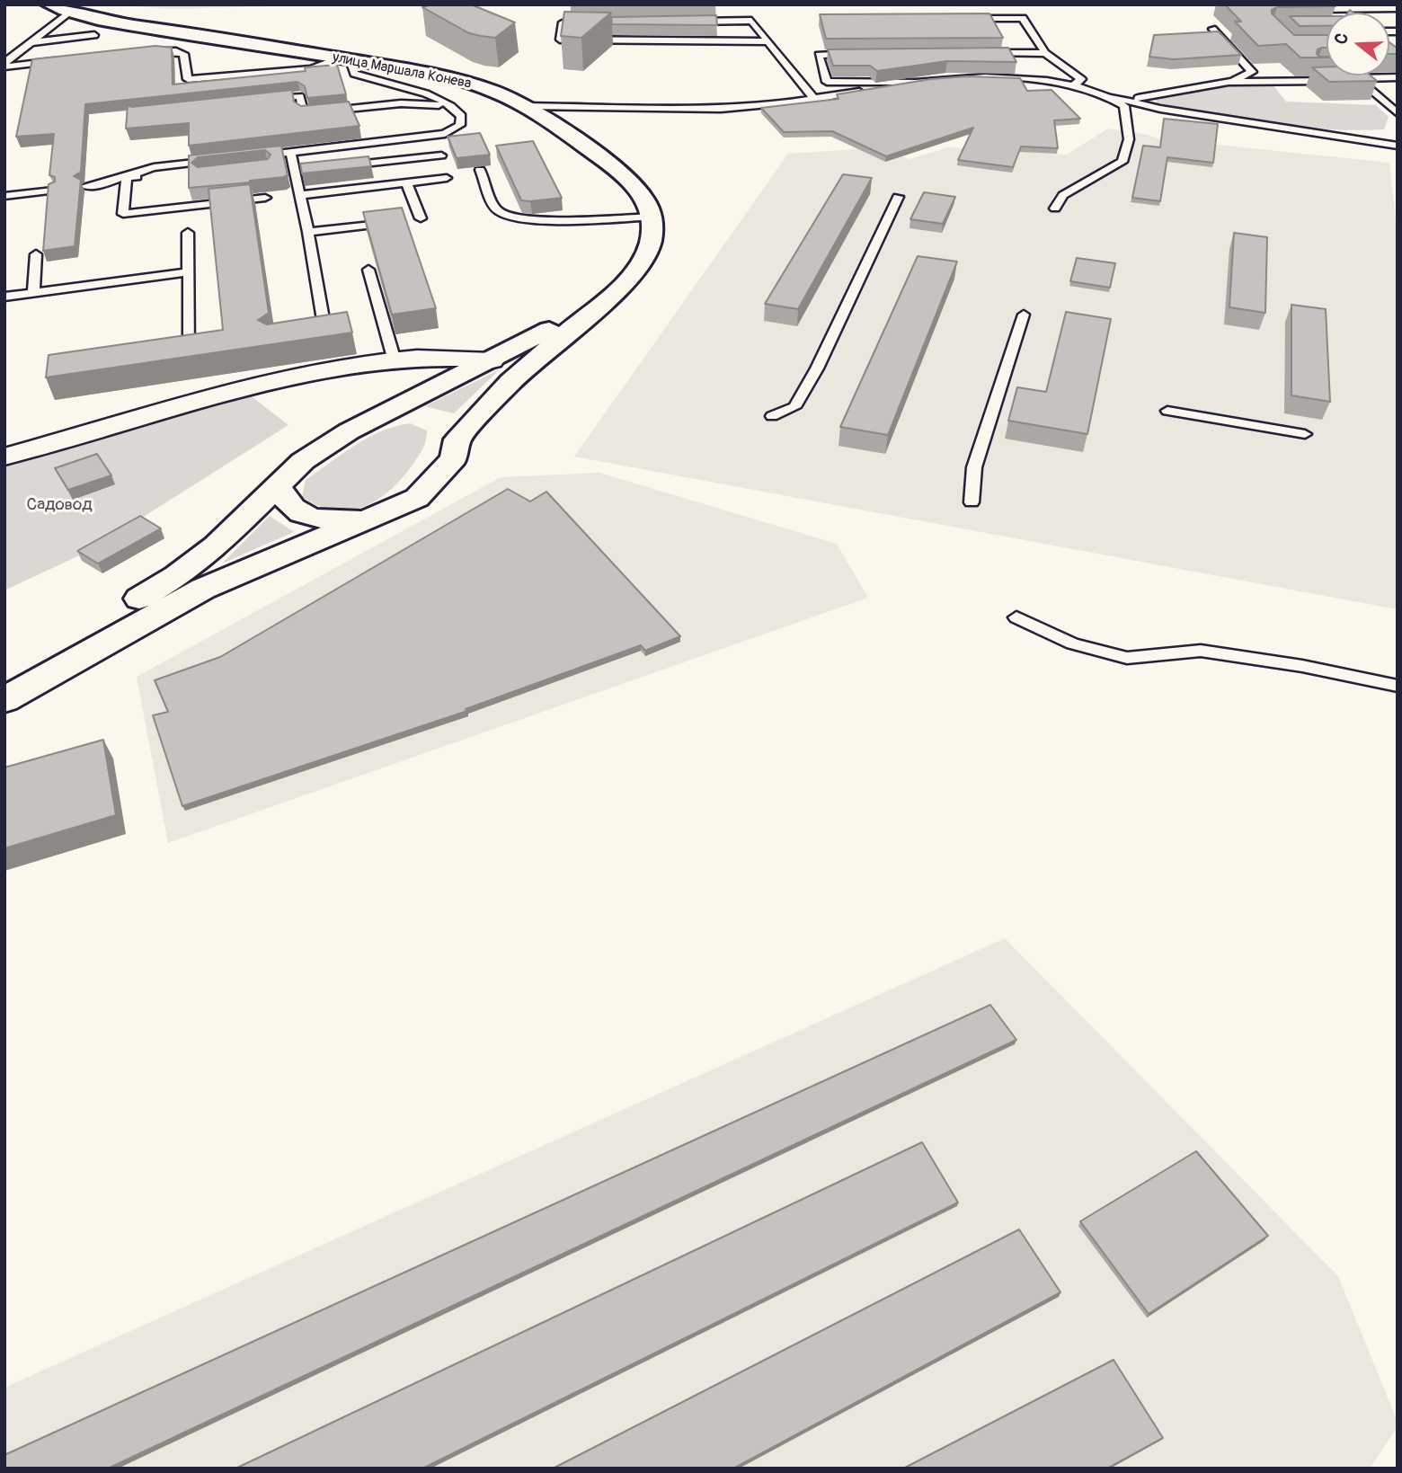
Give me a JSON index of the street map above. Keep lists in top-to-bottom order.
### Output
{
  "streets": {
    "main road": ["улица Маршала Конева"]
  },
  "parks": ["Садовод"],
  "north": "left"
}
